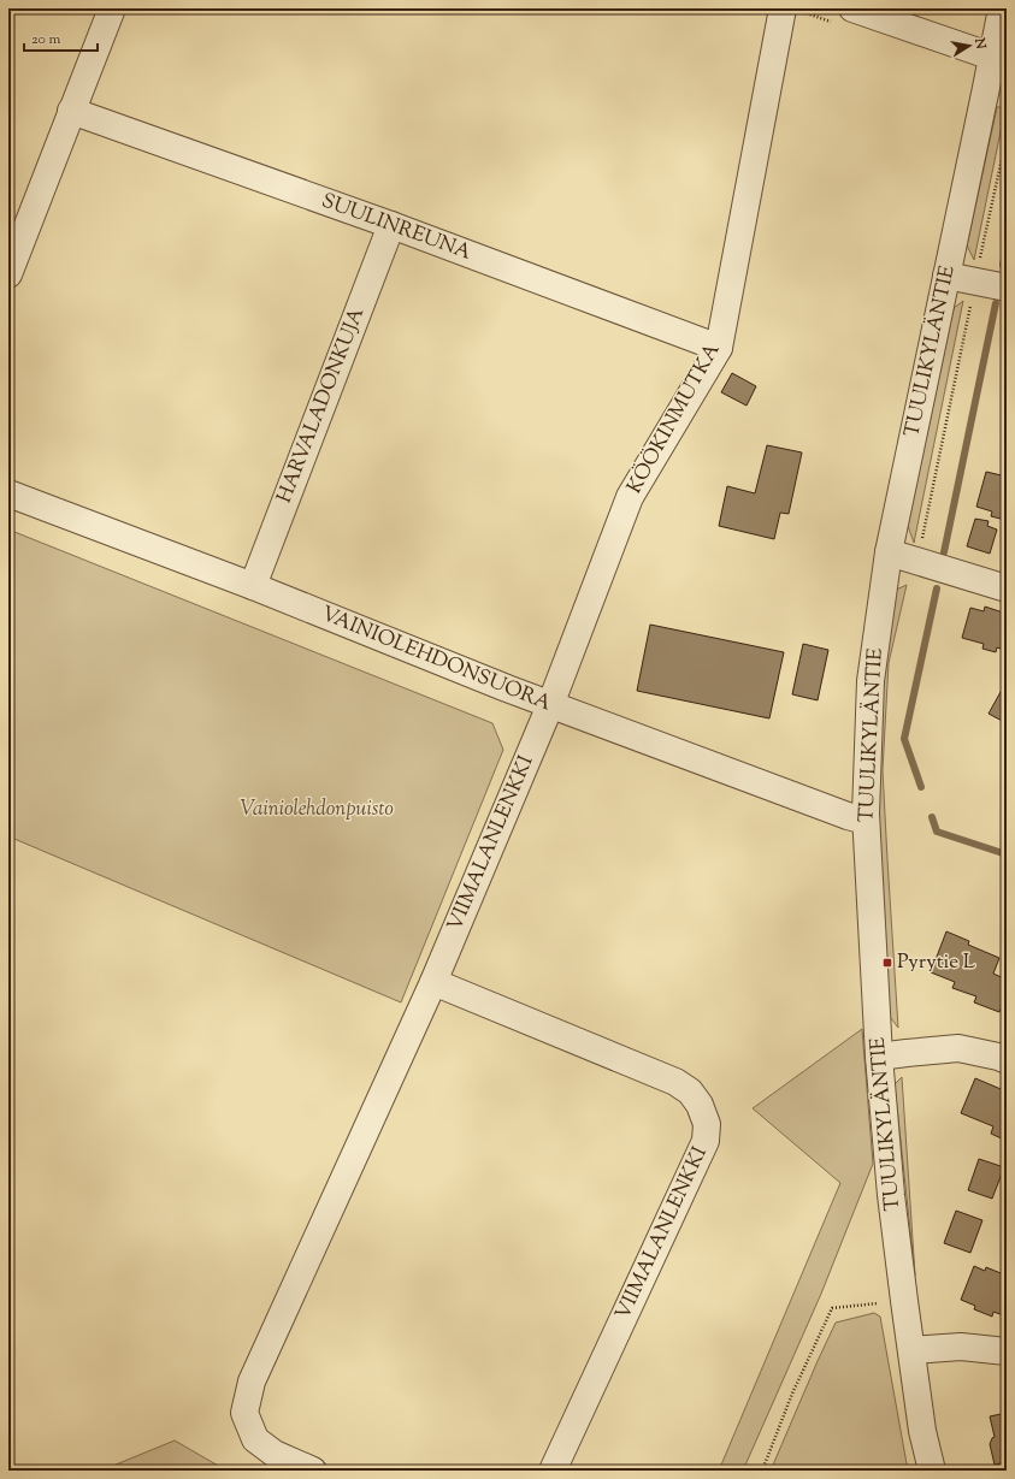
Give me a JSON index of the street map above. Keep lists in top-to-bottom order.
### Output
{
  "streets": {
    "street": [
      "SUULINREUNA",
      "TUULIKYLÄNTIE",
      "HARVALADONKUJA",
      "KÖÖKINMUTKA",
      "VAINIOLEHDONSUORA",
      "VIIMALANLENKKI"
    ]
  },
  "crossings": [
    ["SUULINREUNA", "HARVALADONKUJA"],
    ["SUULINREUNA", "KÖÖKINMUTKA"],
    ["TUULIKYLÄNTIE", "VAINIOLEHDONSUORA"],
    ["HARVALADONKUJA", "VAINIOLEHDONSUORA"],
    ["KÖÖKINMUTKA", "VAINIOLEHDONSUORA"],
    ["KÖÖKINMUTKA", "VIIMALANLENKKI"],
    ["VAINIOLEHDONSUORA", "VIIMALANLENKKI"]
  ],
  "parks": ["Vainiolehdonpuisto"],
  "places": {
    "transit": ["Pyrytie L"]
  },
  "scale_bar": "20 m",
  "north": "right"
}
